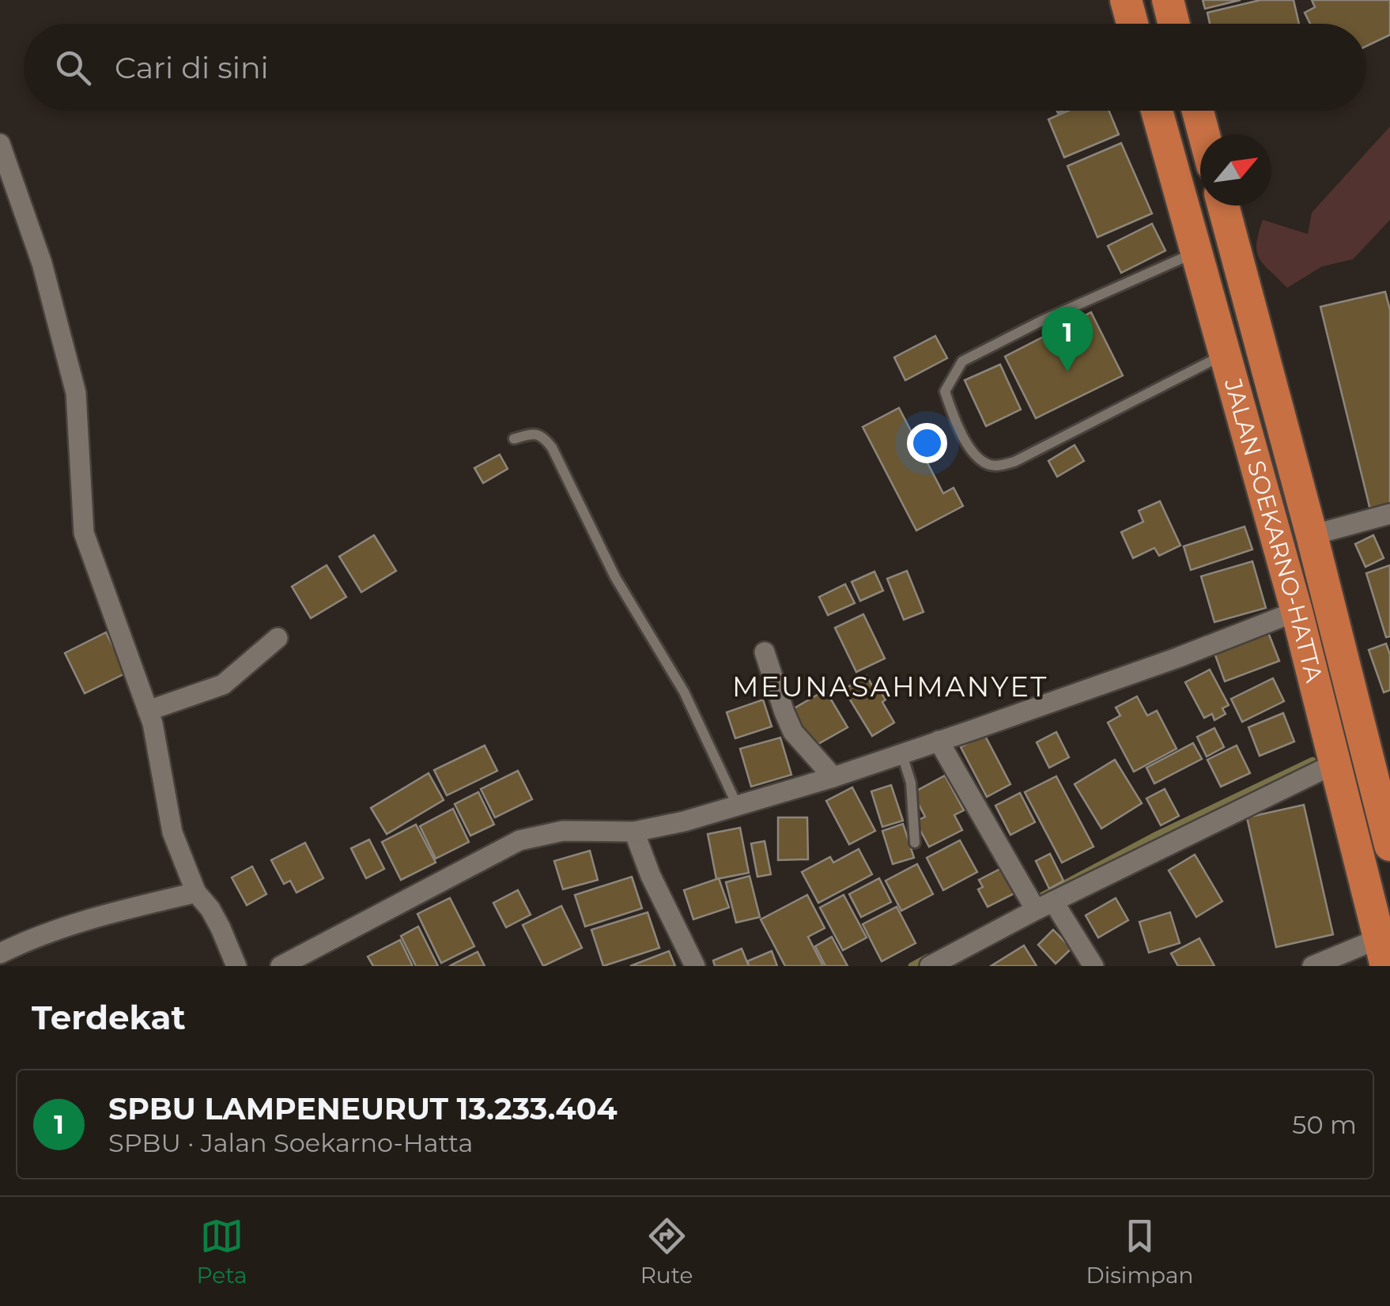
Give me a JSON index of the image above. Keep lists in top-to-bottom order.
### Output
{
  "streets": {
    "highway": ["JALAN SOEKARNO-HATTA"]
  },
  "districts": ["MEUNASAHMANYET"],
  "north": "top right",
  "page": {
    "search": "Cari di sini",
    "pins": "1",
    "heading": "Terdekat",
    "list": [
      {
        "mark": "1",
        "name": "SPBU LAMPENEURUT 13.233.404",
        "note": "SPBU · Jalan Soekarno-Hatta",
        "value": "50 m"
      }
    ],
    "nav": ["Peta", "Rute", "Disimpan"]
  }
}
